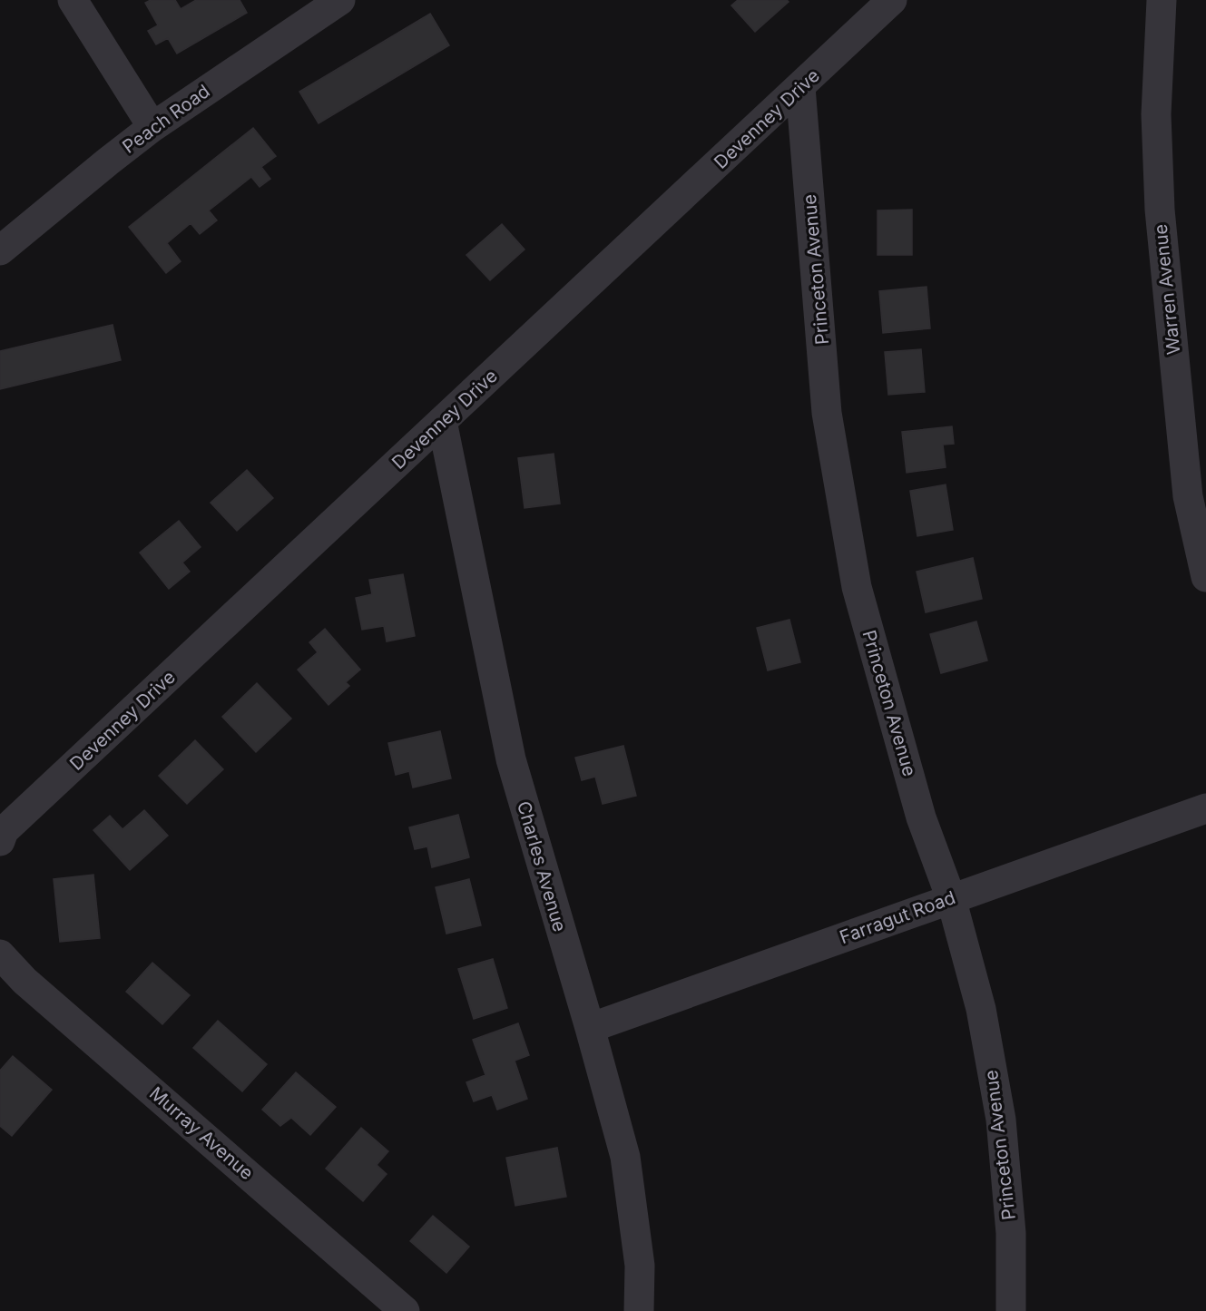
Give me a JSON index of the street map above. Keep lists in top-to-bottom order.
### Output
{
  "streets": {
    "street": [
      "Peach Road",
      "Devenney Drive",
      "Princeton Avenue",
      "Warren Avenue",
      "Charles Avenue",
      "Farragut Road",
      "Murray Avenue"
    ]
  },
  "crossings": [
    ["Devenney Drive", "Princeton Avenue"],
    ["Devenney Drive", "Charles Avenue"],
    ["Princeton Avenue", "Farragut Road"],
    ["Charles Avenue", "Farragut Road"]
  ]
}
